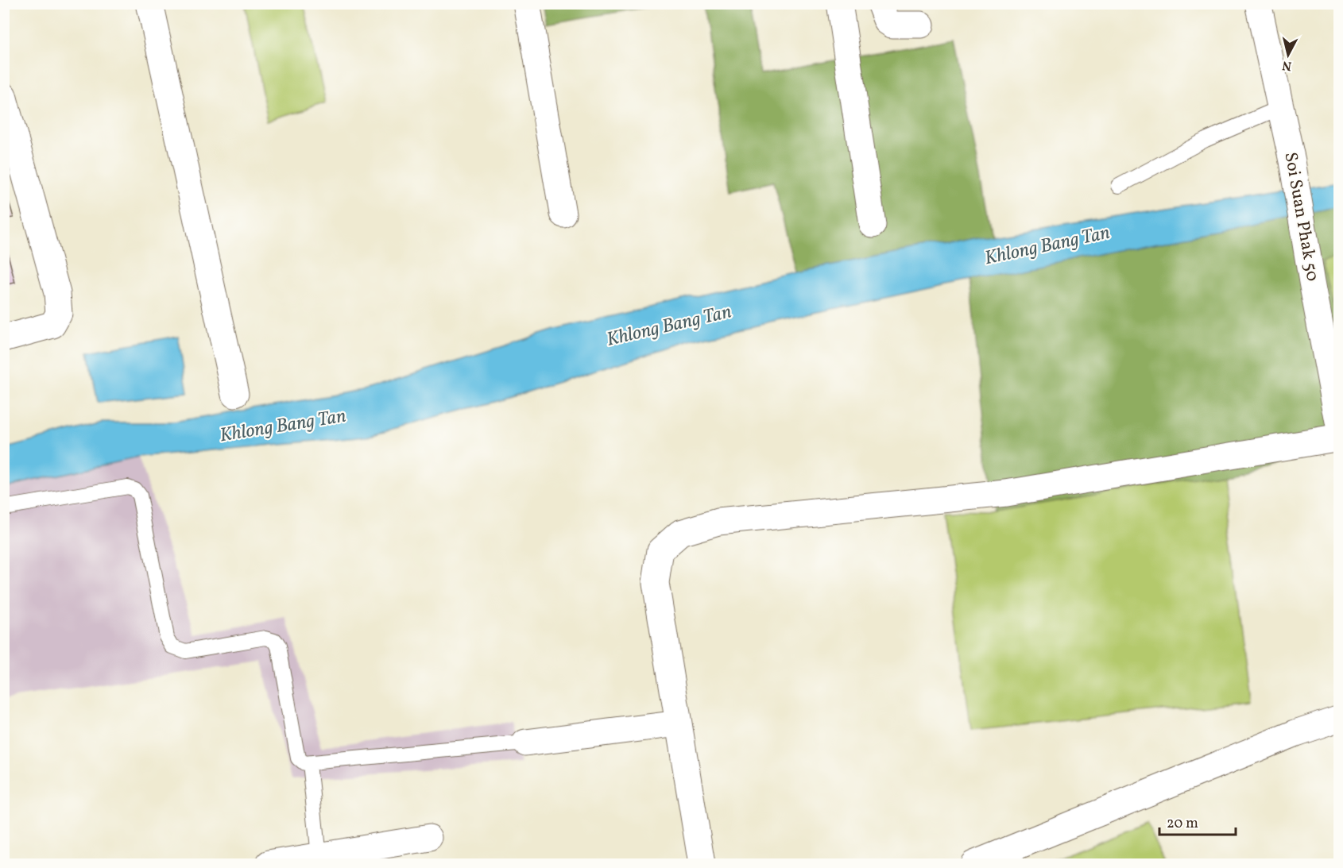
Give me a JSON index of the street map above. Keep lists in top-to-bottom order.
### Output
{
  "streets": {
    "street": ["Soi Suan Phak 50"]
  },
  "water": ["Khlong Bang Tan"],
  "scale_bar": "20 m",
  "north": "bottom"
}
